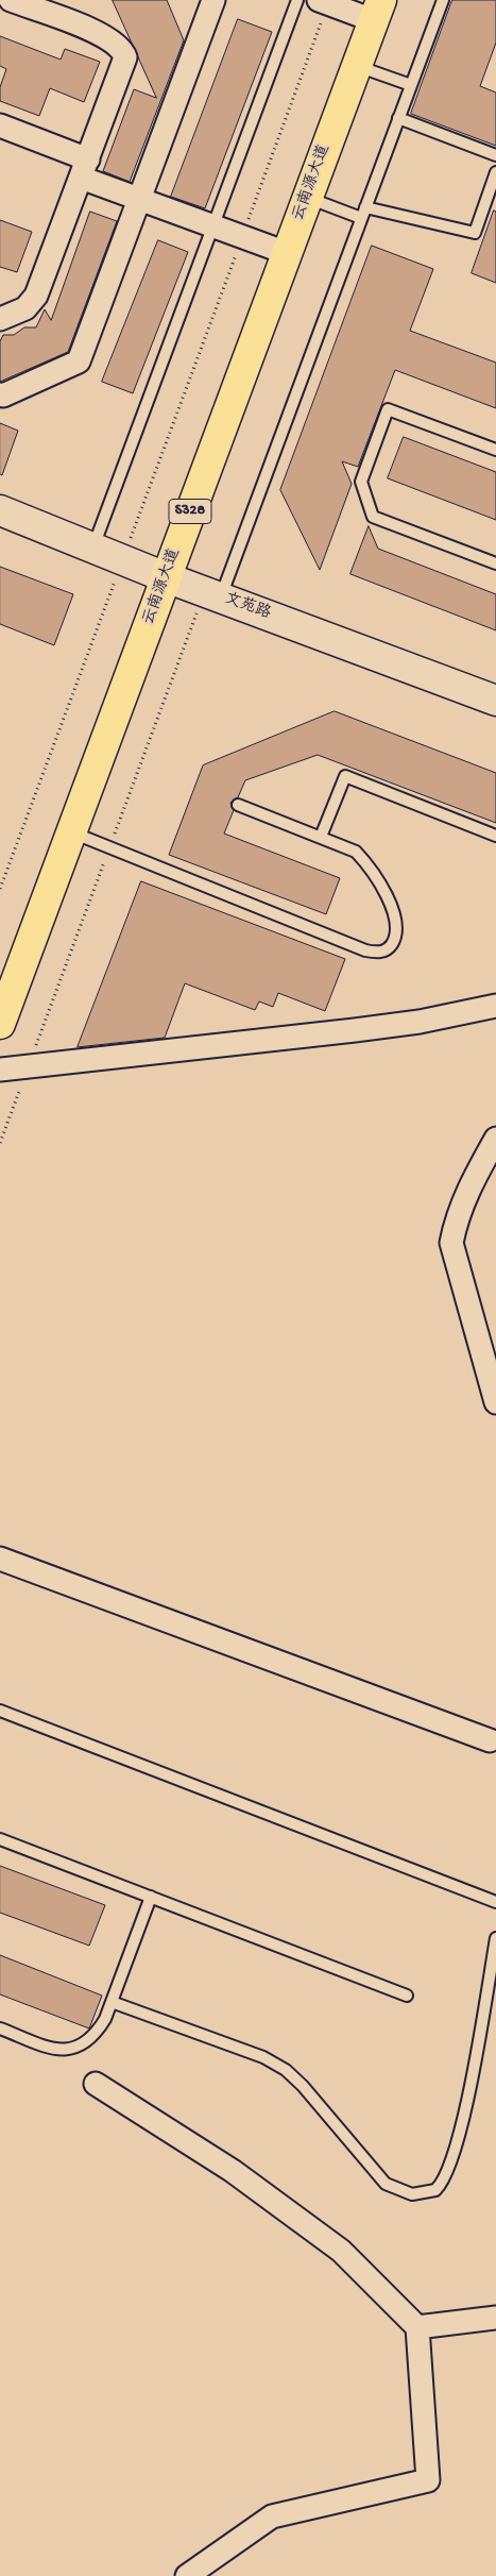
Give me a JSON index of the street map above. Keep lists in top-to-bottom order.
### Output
{
  "streets": {
    "main road": ["云南源大道", "S328"],
    "street": ["文苑路"]
  },
  "crossings": [
    ["云南源大道", "文苑路"]
  ]
}
